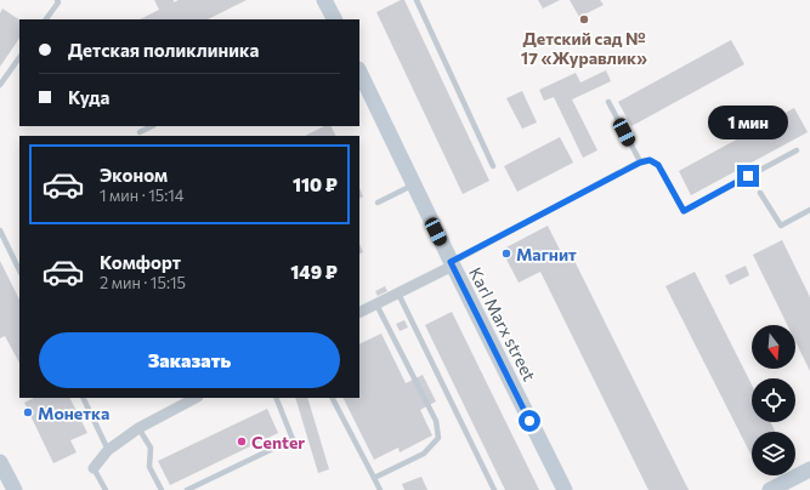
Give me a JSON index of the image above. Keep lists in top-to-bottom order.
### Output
{
  "streets": {
    "street": ["Karl Marx street"]
  },
  "places": [
    "Детский сад № 17 «Журавлик»",
    "Магнит",
    "Монетка",
    "Center"
  ],
  "north": "bottom",
  "page": {
    "banner": ["Детская поликлиника", "Куда"],
    "bubble": "1 мин",
    "list": [
      {
        "name": "Эконом",
        "note": "1 мин · 15:14",
        "value": "110 ₽"
      },
      {
        "name": "Комфорт",
        "note": "2 мин · 15:15",
        "value": "149 ₽"
      }
    ],
    "buttons": "Заказать"
  }
}
